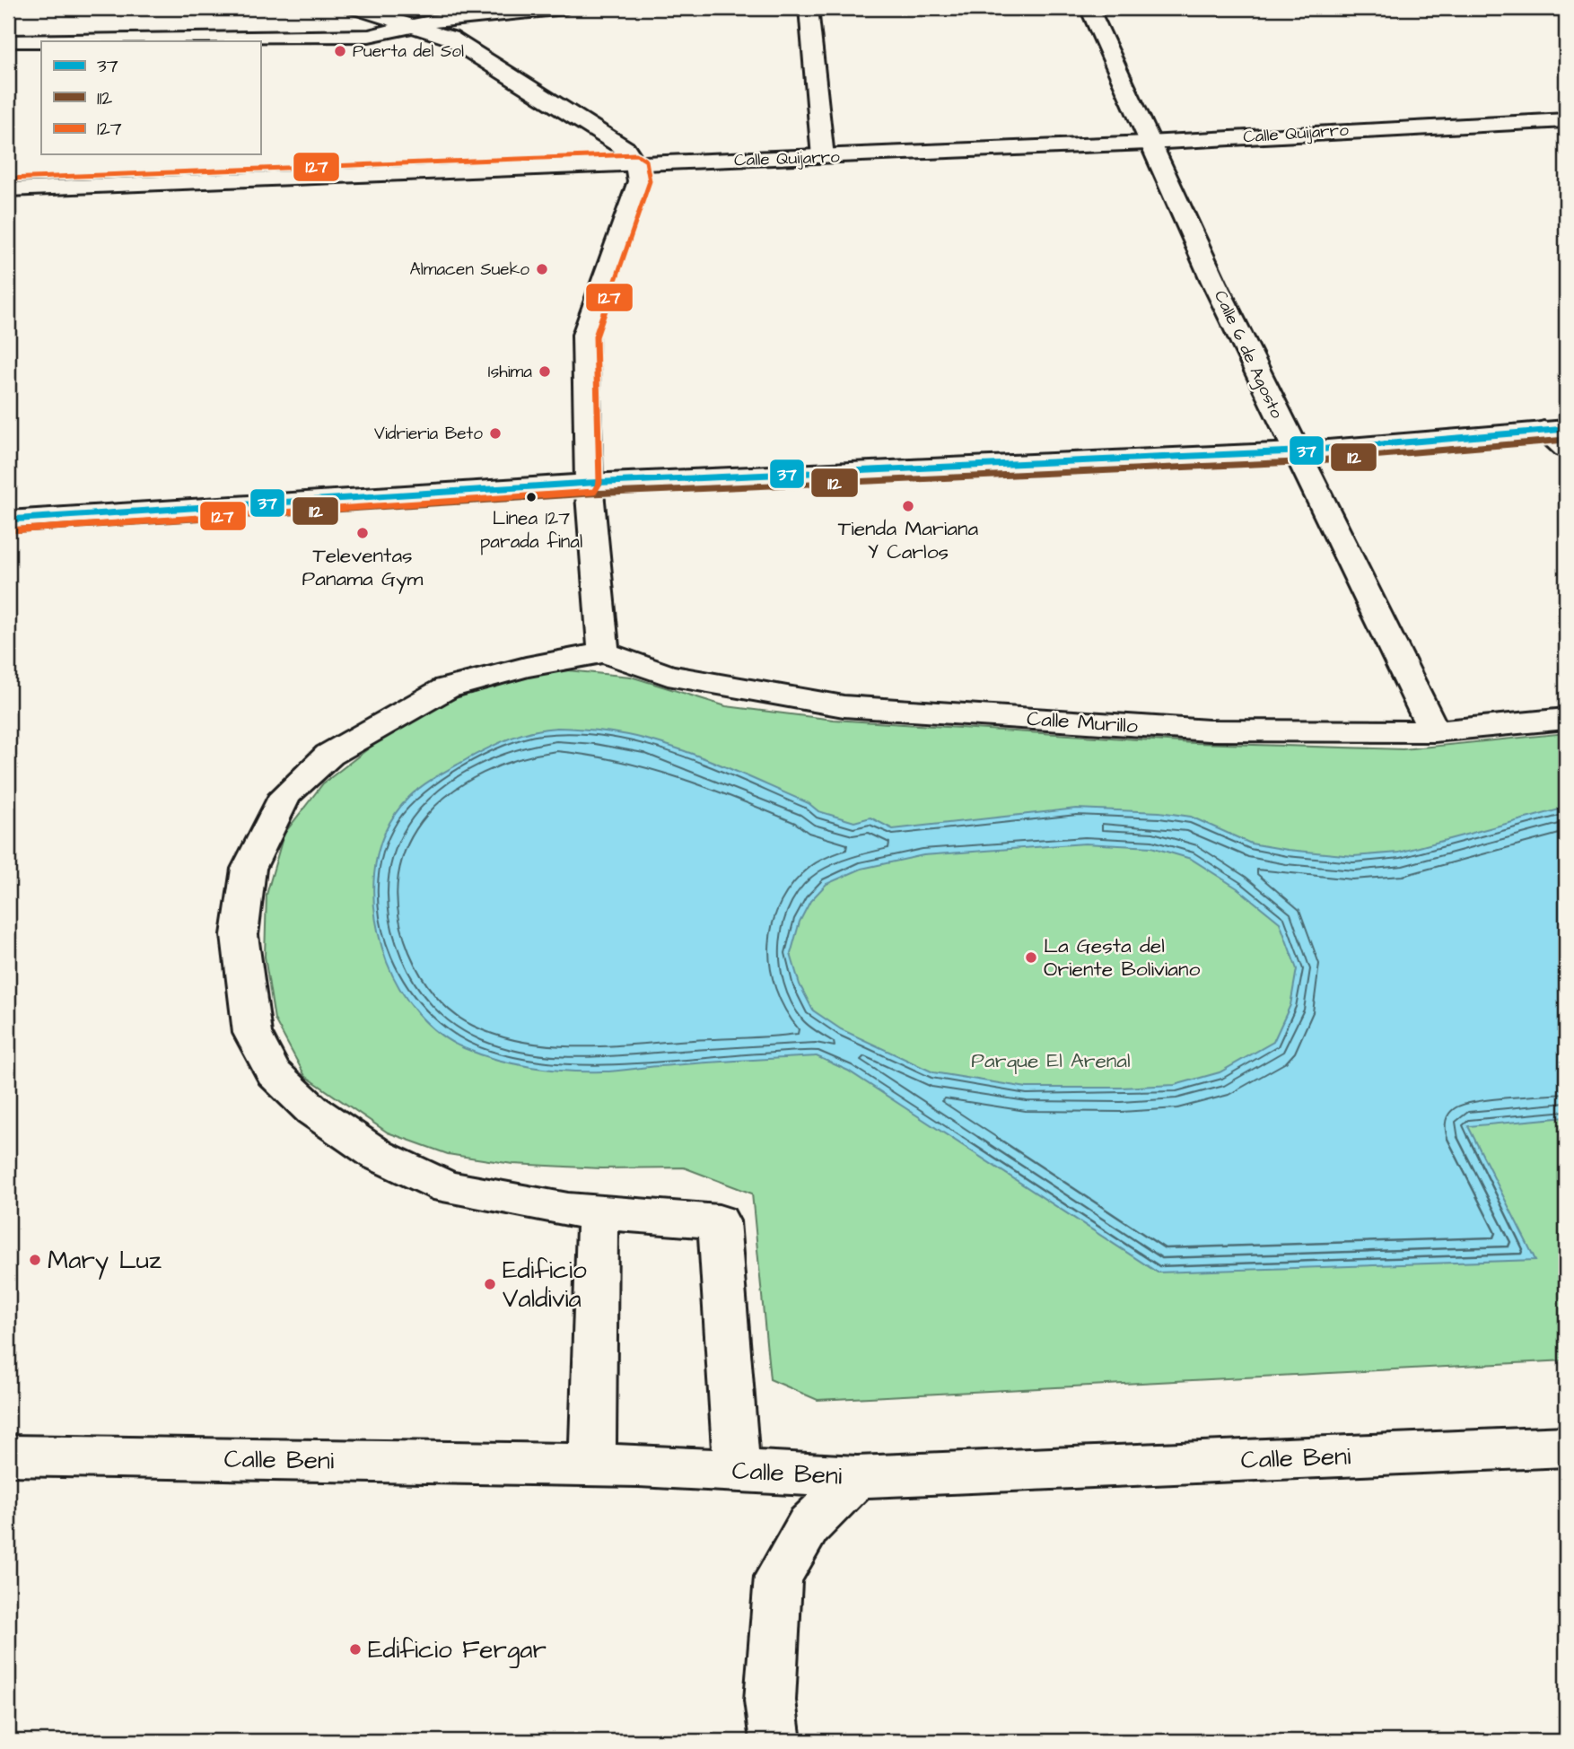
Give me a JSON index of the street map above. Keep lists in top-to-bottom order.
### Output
{
  "streets": {
    "street": [
      "Calle Quijarro",
      "Calle 6 de Agosto",
      "Calle Murillo",
      "Calle Beni"
    ]
  },
  "crossings": [
    ["Calle Quijarro", "Calle 6 de Agosto"],
    ["Calle 6 de Agosto", "Calle Murillo"]
  ],
  "parks": ["Parque El Arenal"],
  "places": [
    "Puerta del Sol",
    "Almacen Sueko",
    "Ishima",
    "Vidrieria Beto",
    "Linea 127 parada final",
    "Tienda Mariana Y Carlos",
    "Televentas Panama Gym",
    "La Gesta del Oriente Boliviano",
    "Mary Luz",
    "Edificio Valdivia",
    "Edificio Fergar"
  ],
  "lines": ["transit line 127", "transit line 37", "transit line 112"],
  "legend": ["37", "112", "127"]
}
